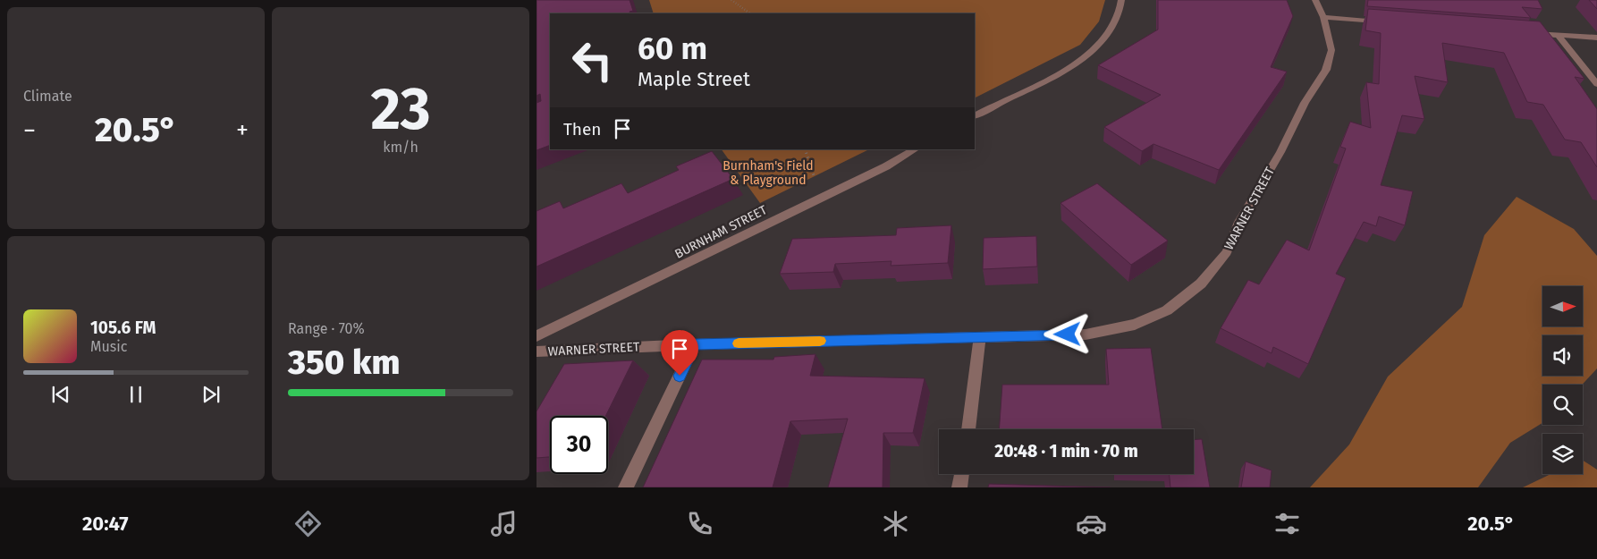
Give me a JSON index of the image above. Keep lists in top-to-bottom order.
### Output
{
  "streets": {
    "street": ["WARNER STREET", "BURNHAM STREET"]
  },
  "parks": ["Burnham's Field & Playground"],
  "north": "right",
  "page": {
    "tile": [
      "Climate",
      ["23", "km/h"],
      ["Range · 70%", "350 km"]
    ],
    "turn": ["60 m", "Maple Street"],
    "then": "Then",
    "heat": ["−", "20.5°", "+"],
    "song": ["105.6 FM", "Music"],
    "limit": "30",
    "trip": "20:48 · 1 min · 70 m",
    "tabs": ["20:47", "20.5°"]
  }
}
